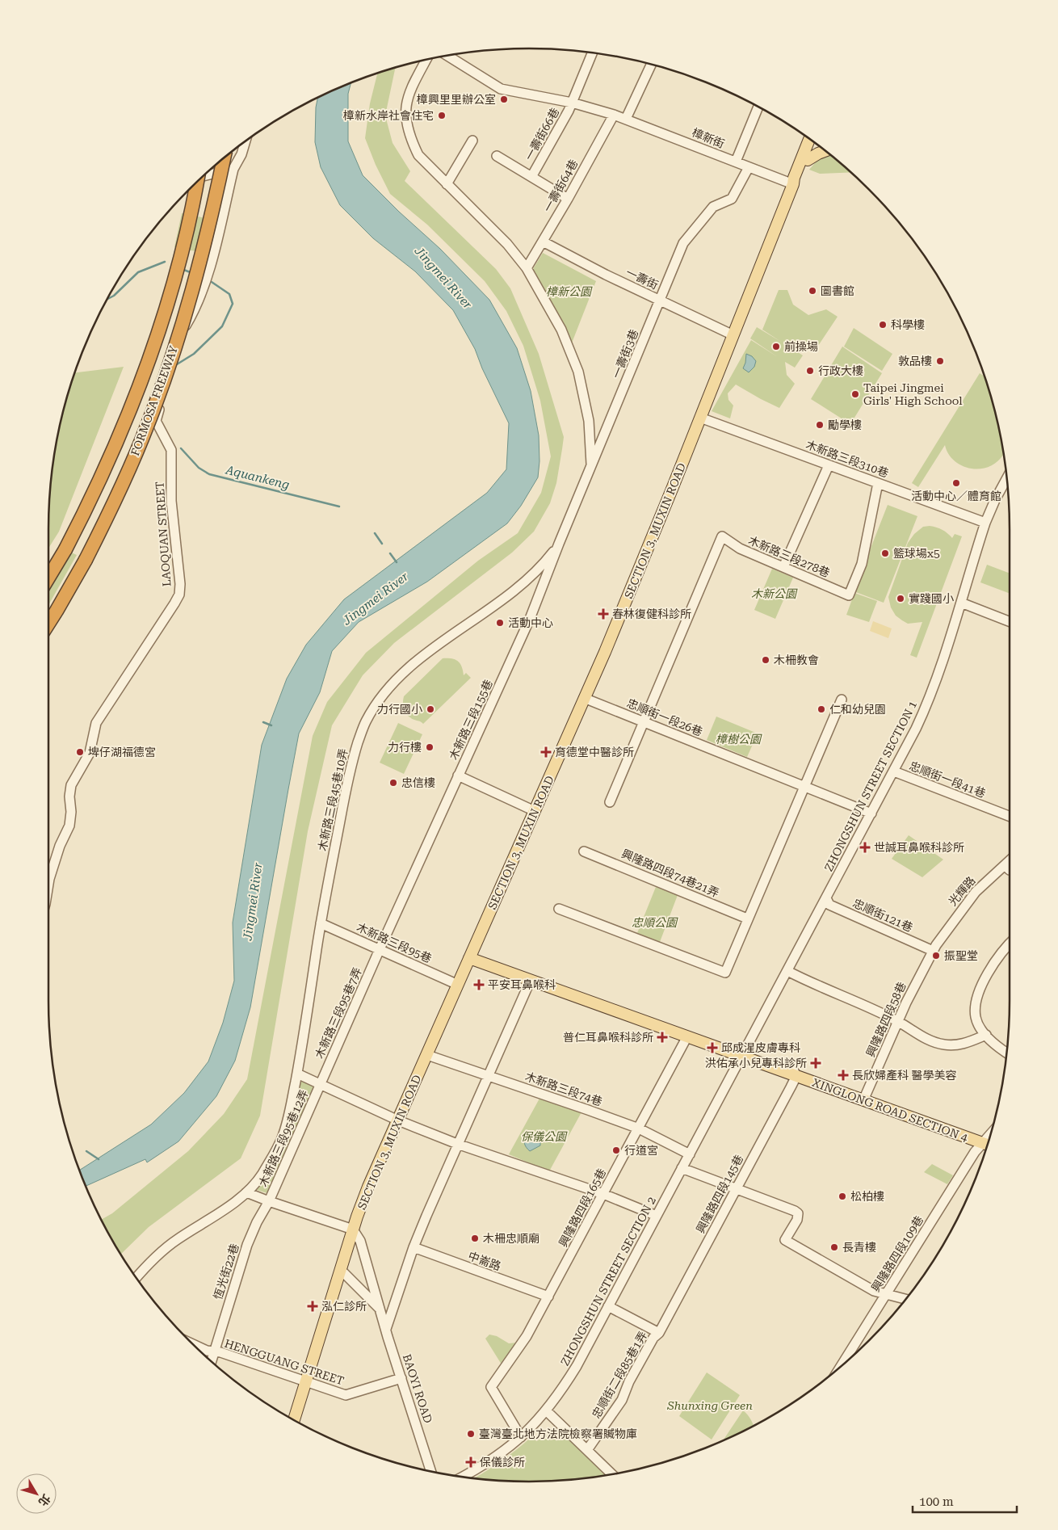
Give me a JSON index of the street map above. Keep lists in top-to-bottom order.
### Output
{
  "streets": {
    "highway": ["FORMOSA FREEWAY"],
    "main road": ["SECTION 3, MUXIN ROAD", "XINGLONG ROAD SECTION 4"],
    "street": [
      "一壽街66巷",
      "樟新街",
      "一壽街64巷",
      "一壽街",
      "一壽街3巷",
      "木新路三段310巷",
      "LAOQUAN STREET",
      "木新路三段278巷",
      "忠順街一段26巷",
      "木新路三段155巷",
      "忠順街一段41巷",
      "ZHONGSHUN STREET SECTION 1",
      "木新路三段45巷10弄",
      "興隆路四段74巷21弄",
      "光輝路",
      "忠順街121巷",
      "木新路三段95巷",
      "木新路三段95巷7弄",
      "興隆路四段58巷",
      "木新路三段74巷",
      "木新路三段95巷12弄",
      "興隆路四段145巷",
      "興隆路四段165巷",
      "興隆路四段109巷",
      "中崙路",
      "恆光街22巷",
      "ZHONGSHUN STREET SECTION 2",
      "HENGGUANG STREET",
      "忠順街二段85巷1弄",
      "BAOYI ROAD"
    ]
  },
  "crossings": [
    ["一壽街66巷", "樟新街"],
    ["樟新街", "一壽街64巷"],
    ["樟新街", "一壽街3巷"],
    ["樟新街", "SECTION 3, MUXIN ROAD"],
    ["一壽街64巷", "一壽街"],
    ["一壽街", "一壽街3巷"],
    ["一壽街", "SECTION 3, MUXIN ROAD"],
    ["一壽街3巷", "木新路三段155巷"],
    ["一壽街3巷", "木新路三段45巷10弄"],
    ["木新路三段310巷", "SECTION 3, MUXIN ROAD"],
    ["木新路三段310巷", "木新路三段278巷"],
    ["木新路三段310巷", "ZHONGSHUN STREET SECTION 1"],
    ["SECTION 3, MUXIN ROAD", "忠順街一段26巷"],
    ["SECTION 3, MUXIN ROAD", "木新路三段155巷"],
    ["SECTION 3, MUXIN ROAD", "木新路三段95巷"],
    ["SECTION 3, MUXIN ROAD", "木新路三段74巷"],
    ["SECTION 3, MUXIN ROAD", "XINGLONG ROAD SECTION 4"],
    ["SECTION 3, MUXIN ROAD", "HENGGUANG STREET"],
    ["SECTION 3, MUXIN ROAD", "BAOYI ROAD"],
    ["木新路三段278巷", "忠順街一段26巷"],
    ["忠順街一段26巷", "ZHONGSHUN STREET SECTION 1"],
    ["木新路三段155巷", "木新路三段45巷10弄"],
    ["木新路三段155巷", "木新路三段95巷7弄"],
    ["忠順街一段41巷", "ZHONGSHUN STREET SECTION 1"],
    ["ZHONGSHUN STREET SECTION 1", "忠順街121巷"],
    ["ZHONGSHUN STREET SECTION 1", "XINGLONG ROAD SECTION 4"],
    ["ZHONGSHUN STREET SECTION 1", "ZHONGSHUN STREET SECTION 2"],
    ["木新路三段45巷10弄", "木新路三段95巷"],
    ["光輝路", "忠順街121巷"],
    ["光輝路", "興隆路四段58巷"],
    ["忠順街121巷", "興隆路四段58巷"],
    ["木新路三段95巷", "木新路三段95巷7弄"],
    ["木新路三段95巷7弄", "木新路三段95巷12弄"],
    ["興隆路四段58巷", "XINGLONG ROAD SECTION 4"],
    ["木新路三段74巷", "興隆路四段165巷"],
    ["木新路三段74巷", "ZHONGSHUN STREET SECTION 2"],
    ["XINGLONG ROAD SECTION 4", "興隆路四段145巷"],
    ["XINGLONG ROAD SECTION 4", "興隆路四段165巷"],
    ["XINGLONG ROAD SECTION 4", "ZHONGSHUN STREET SECTION 2"],
    ["木新路三段95巷12弄", "恆光街22巷"],
    ["興隆路四段145巷", "忠順街二段85巷1弄"],
    ["興隆路四段165巷", "中崙路"],
    ["興隆路四段165巷", "ZHONGSHUN STREET SECTION 2"],
    ["恆光街22巷", "HENGGUANG STREET"],
    ["HENGGUANG STREET", "BAOYI ROAD"]
  ],
  "water": ["Jingmei River", "Aquankeng"],
  "parks": [
    "樟新公園",
    "木新公園",
    "樟樹公園",
    "忠順公園",
    "保儀公園",
    "Shunxing Green"
  ],
  "places": {
    "other": [
      "樟興里里辦公室",
      "樟新水岸社會住宅",
      "圖書館",
      "科學樓",
      "前操場",
      "敦品樓",
      "行政大樓",
      "Taipei Jingmei Girls' High School",
      "勵學樓",
      "活動中心／體育館",
      "籃球場x5",
      "實踐國小",
      "活動中心",
      "木柵教會",
      "力行國小",
      "仁和幼兒園",
      "力行樓",
      "埤仔湖福德宮",
      "忠信樓",
      "振聖堂",
      "行道宮",
      "松柏樓",
      "木柵忠順廟",
      "長青樓",
      "臺灣臺北地方法院檢察署贓物庫"
    ],
    "health": [
      "春林復健科診所",
      "育德堂中醫診所",
      "世誠耳鼻喉科診所",
      "平安耳鼻喉科",
      "普仁耳鼻喉科診所",
      "邱成湦皮膚專科",
      "洪佑承小兒專科診所",
      "長欣婦產科 醫學美容",
      "泓仁診所",
      "保儀診所"
    ]
  },
  "scale_bar": "100 m",
  "north": "bottom right"
}
